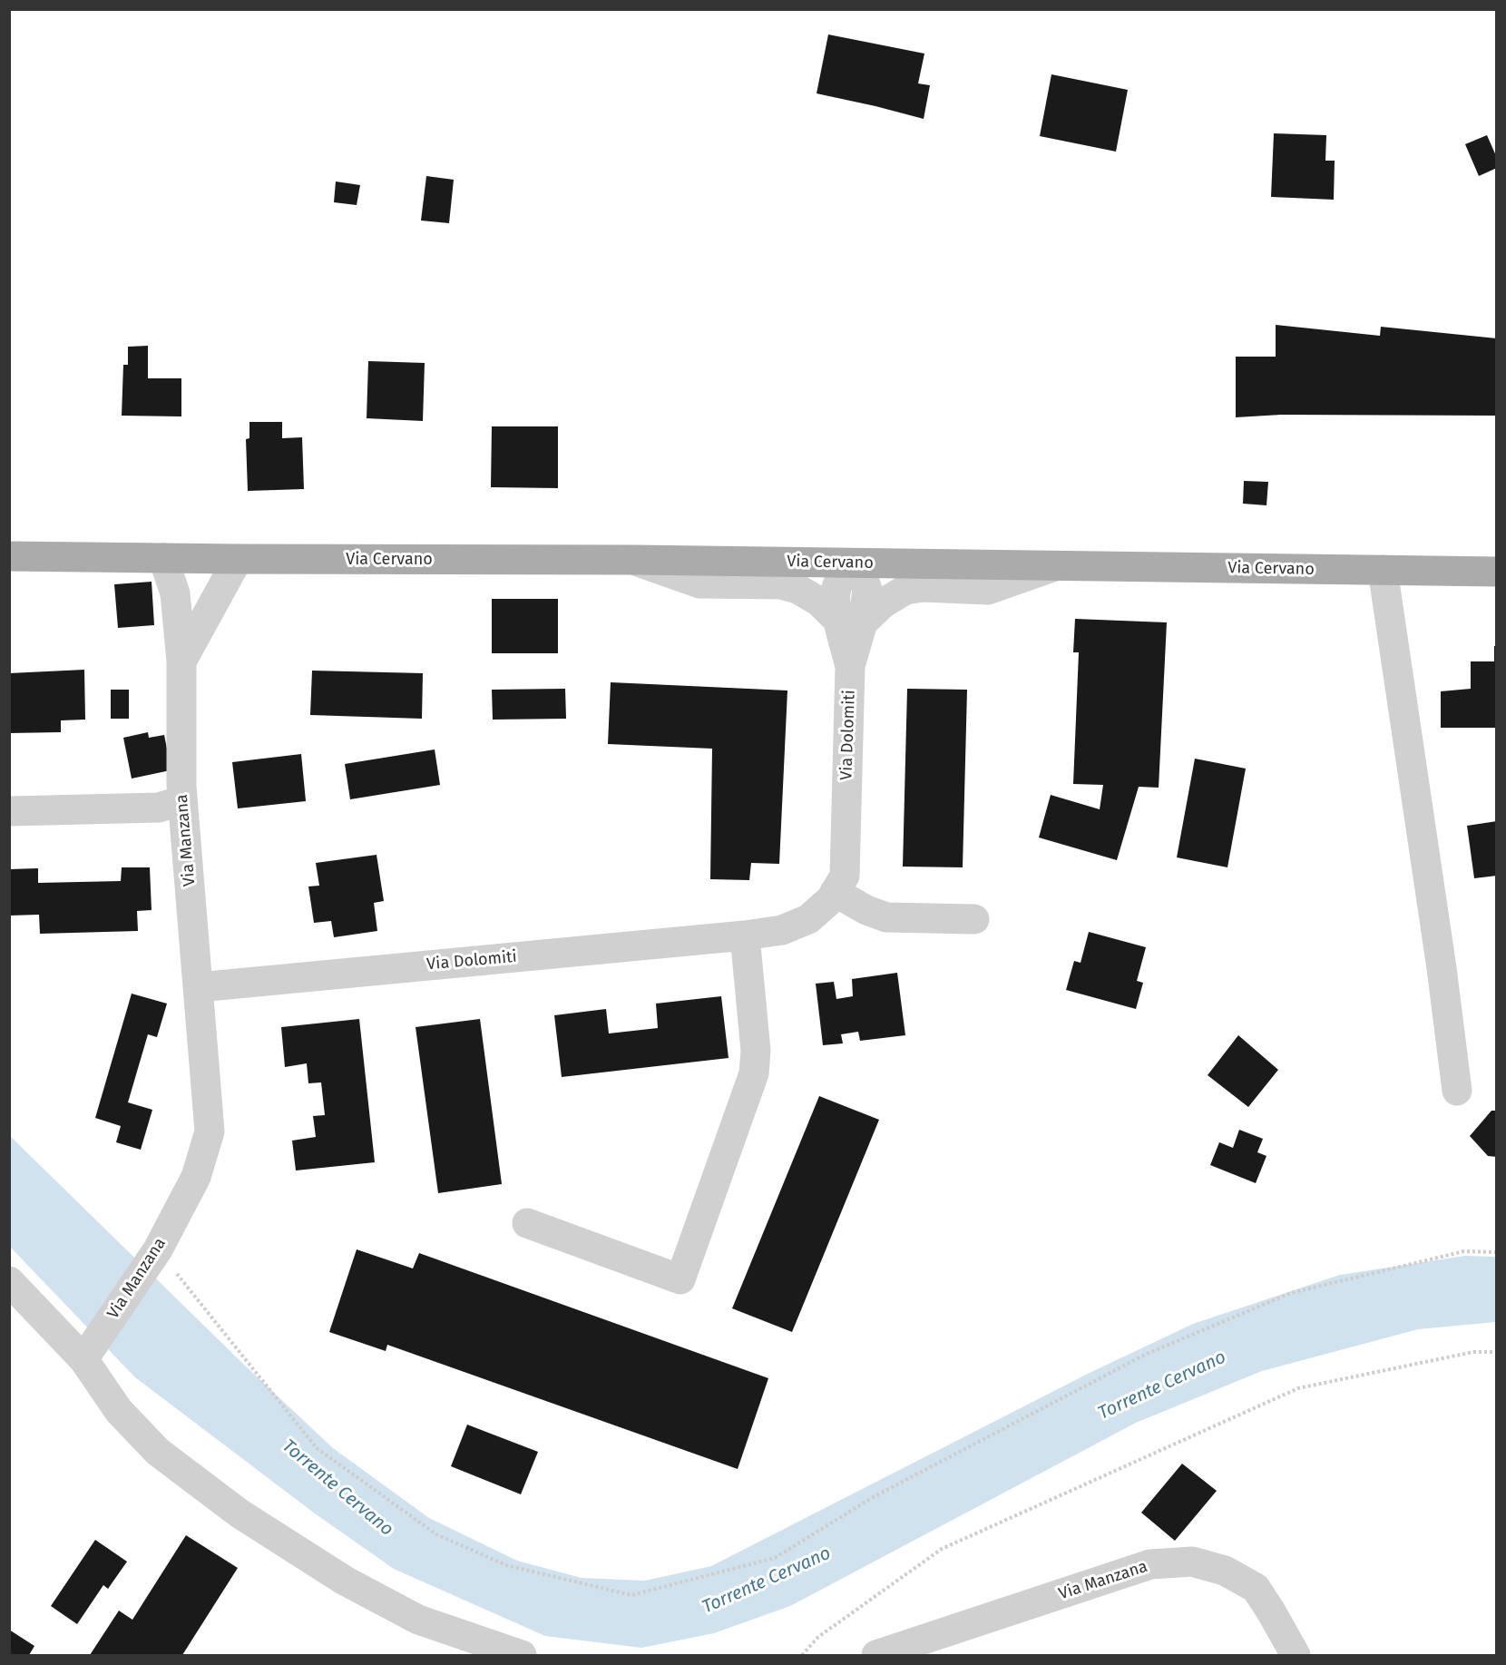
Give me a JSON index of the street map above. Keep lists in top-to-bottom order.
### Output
{
  "streets": {
    "main road": ["Via Cervano"],
    "street": ["Via Dolomiti", "Via Manzana"]
  },
  "crossings": [
    ["Via Cervano", "Via Dolomiti"],
    ["Via Cervano", "Via Manzana"],
    ["Via Dolomiti", "Via Manzana"]
  ],
  "water": ["Torrente Cervano"]
}
